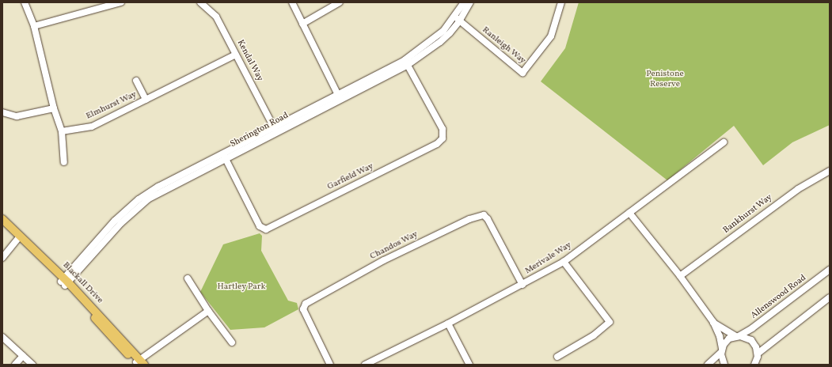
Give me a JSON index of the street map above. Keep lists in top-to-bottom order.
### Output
{
  "streets": {
    "main road": ["Blackall Drive"],
    "street": [
      "Ranleigh Way",
      "Kendal Way",
      "Elmhurst Way",
      "Sherington Road",
      "Garfield Way",
      "Bankhurst Way",
      "Chandos Way",
      "Merivale Way",
      "Allenswood Road"
    ]
  },
  "crossings": [
    ["Ranleigh Way", "Sherington Road"],
    ["Kendal Way", "Elmhurst Way"],
    ["Kendal Way", "Sherington Road"],
    ["Sherington Road", "Garfield Way"],
    ["Sherington Road", "Blackall Drive"],
    ["Chandos Way", "Merivale Way"]
  ],
  "parks": ["Penistone Reserve", "Hartley Park"]
}
